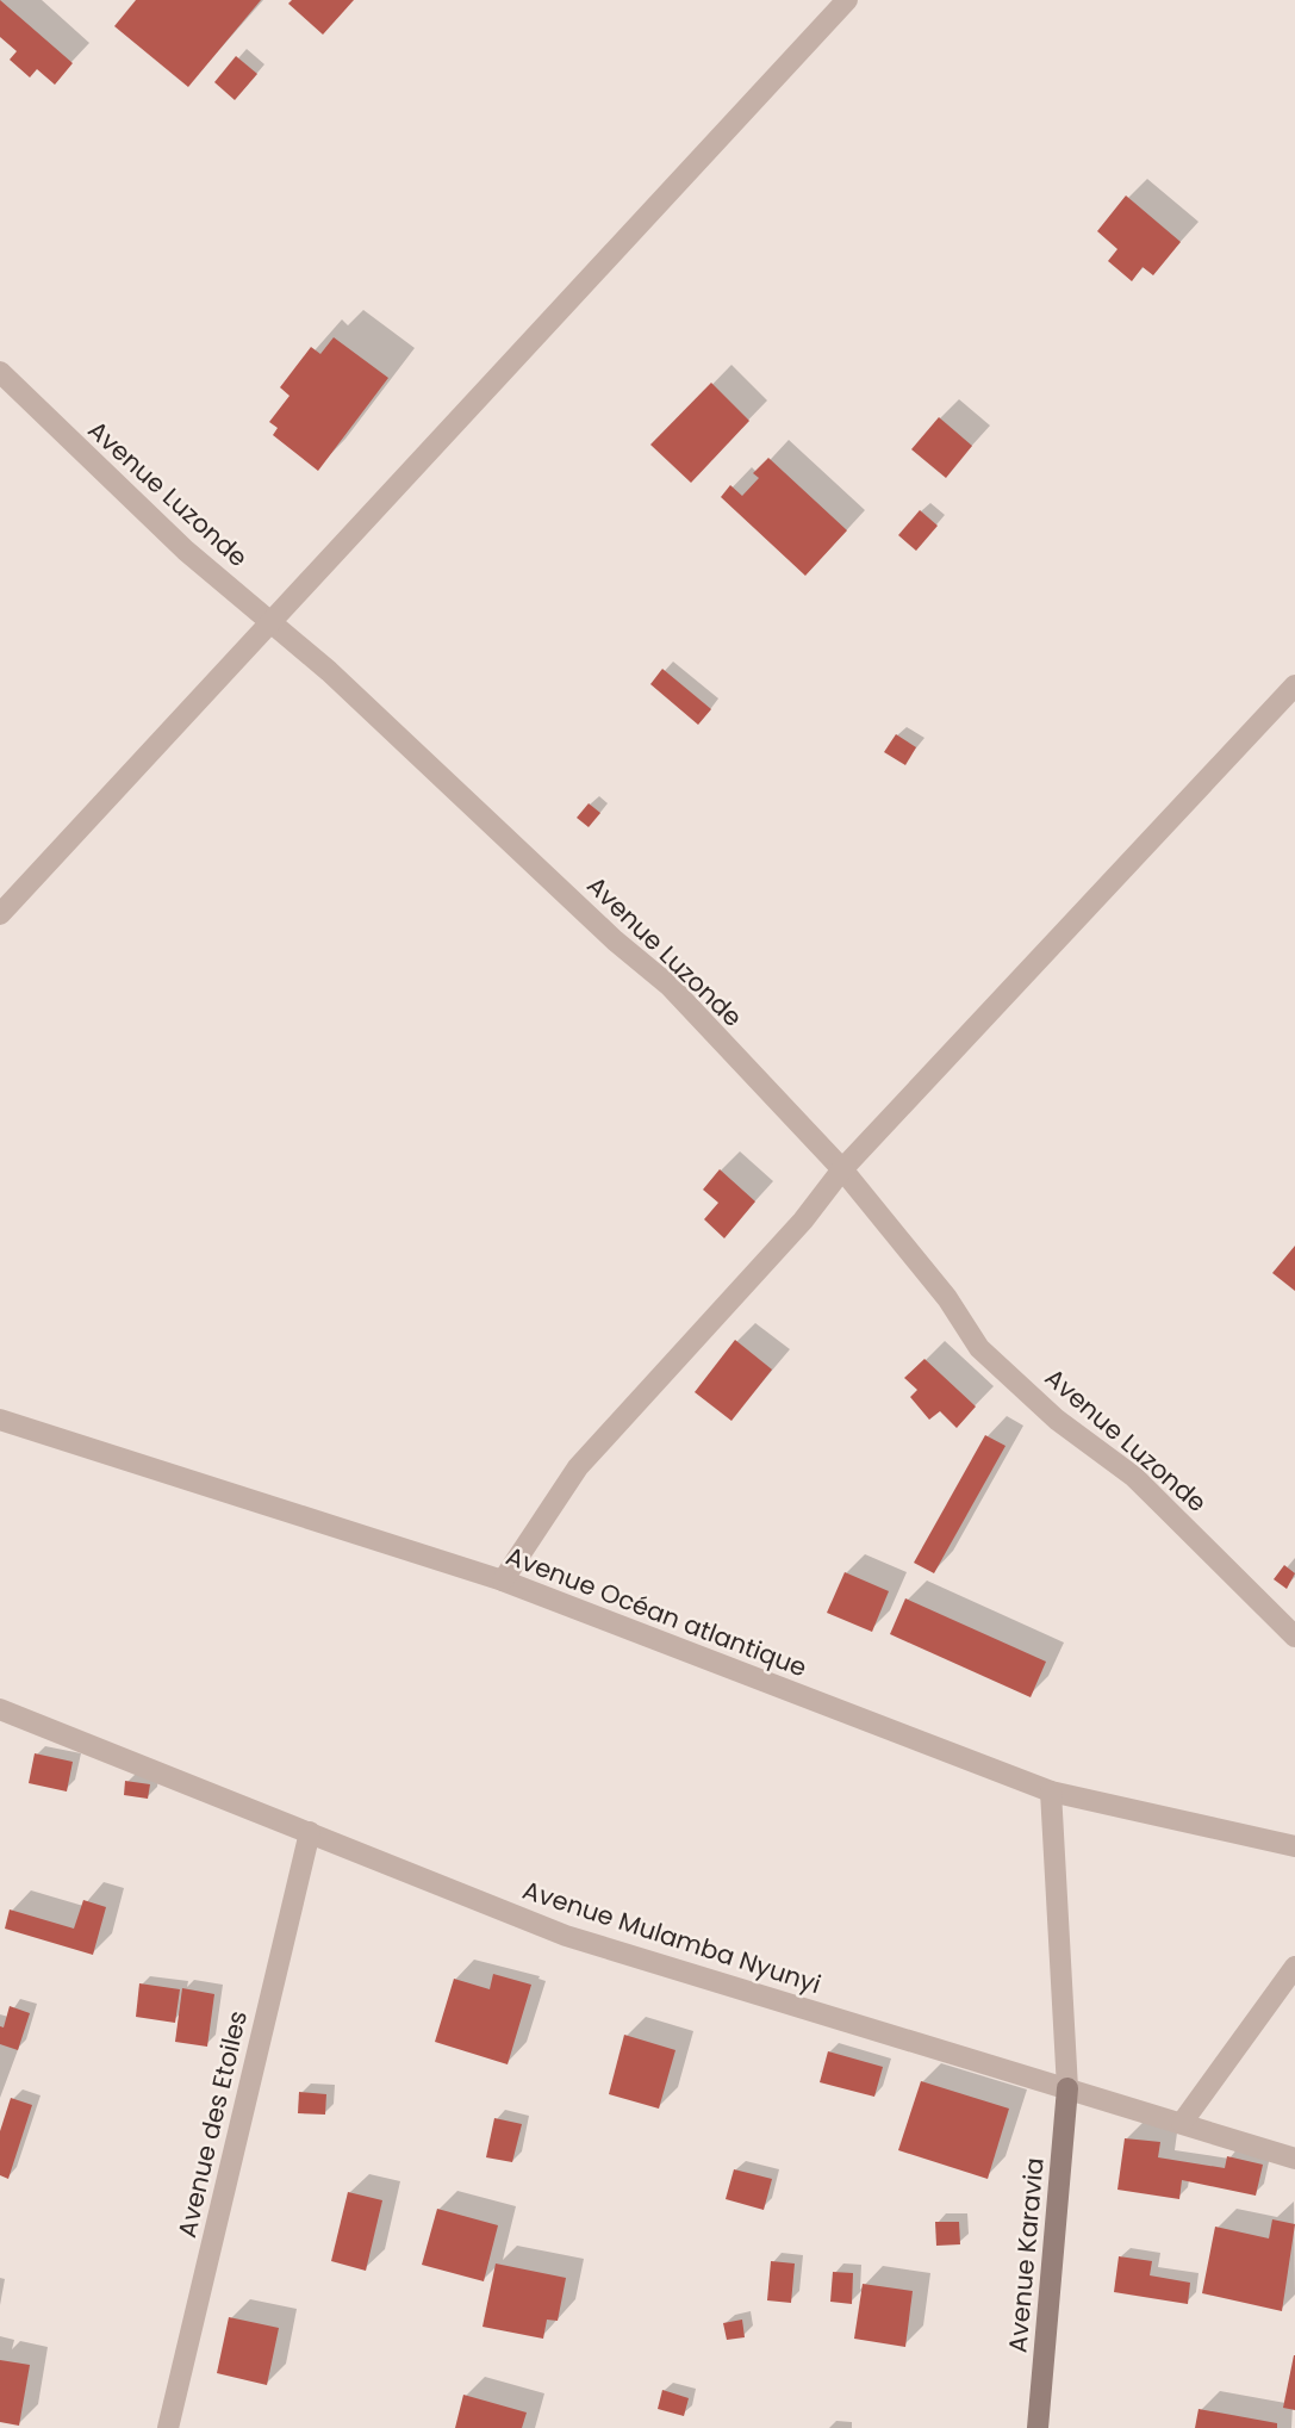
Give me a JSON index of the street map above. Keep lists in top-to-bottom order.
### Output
{
  "streets": {
    "street": [
      "Avenue Luzonde",
      "Avenue Océan atlantique",
      "Avenue Mulamba Nyunyi",
      "Avenue des Etoiles",
      "Avenue Karavia"
    ]
  },
  "crossings": [
    ["Avenue Mulamba Nyunyi", "Avenue des Etoiles"],
    ["Avenue Mulamba Nyunyi", "Avenue Karavia"]
  ]
}
